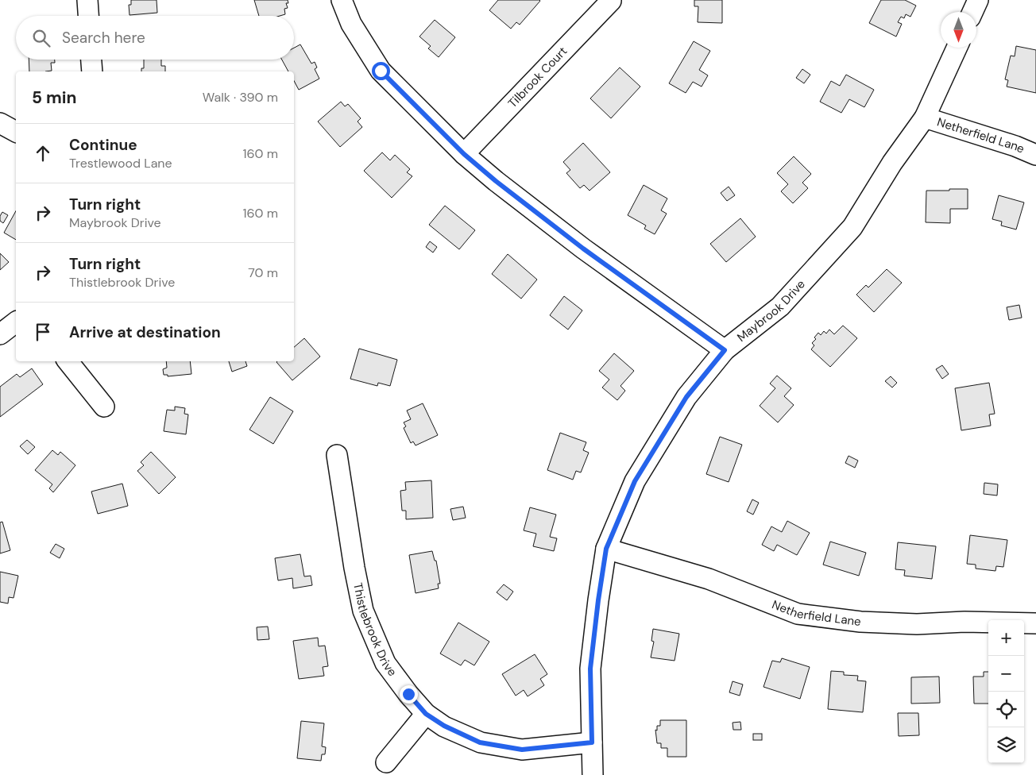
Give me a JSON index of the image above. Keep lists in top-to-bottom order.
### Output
{
  "streets": {
    "street": [
      "Tilbrook Court",
      "Netherfield Lane",
      "Maybrook Drive",
      "Thistlebrook Drive"
    ]
  },
  "crossings": [
    ["Netherfield Lane", "Maybrook Drive"],
    ["Maybrook Drive", "Thistlebrook Drive"]
  ],
  "north": "bottom",
  "page": {
    "search": "Search here",
    "heading": ["5 min", "Walk · 390 m"],
    "list": [
      ["Continue", "Trestlewood Lane", "160 m"],
      ["Turn right", "Maybrook Drive", "160 m"],
      ["Turn right", "Thistlebrook Drive", "70 m"],
      "Arrive at destination"
    ],
    "map_buttons": ["+", "−"]
  }
}
